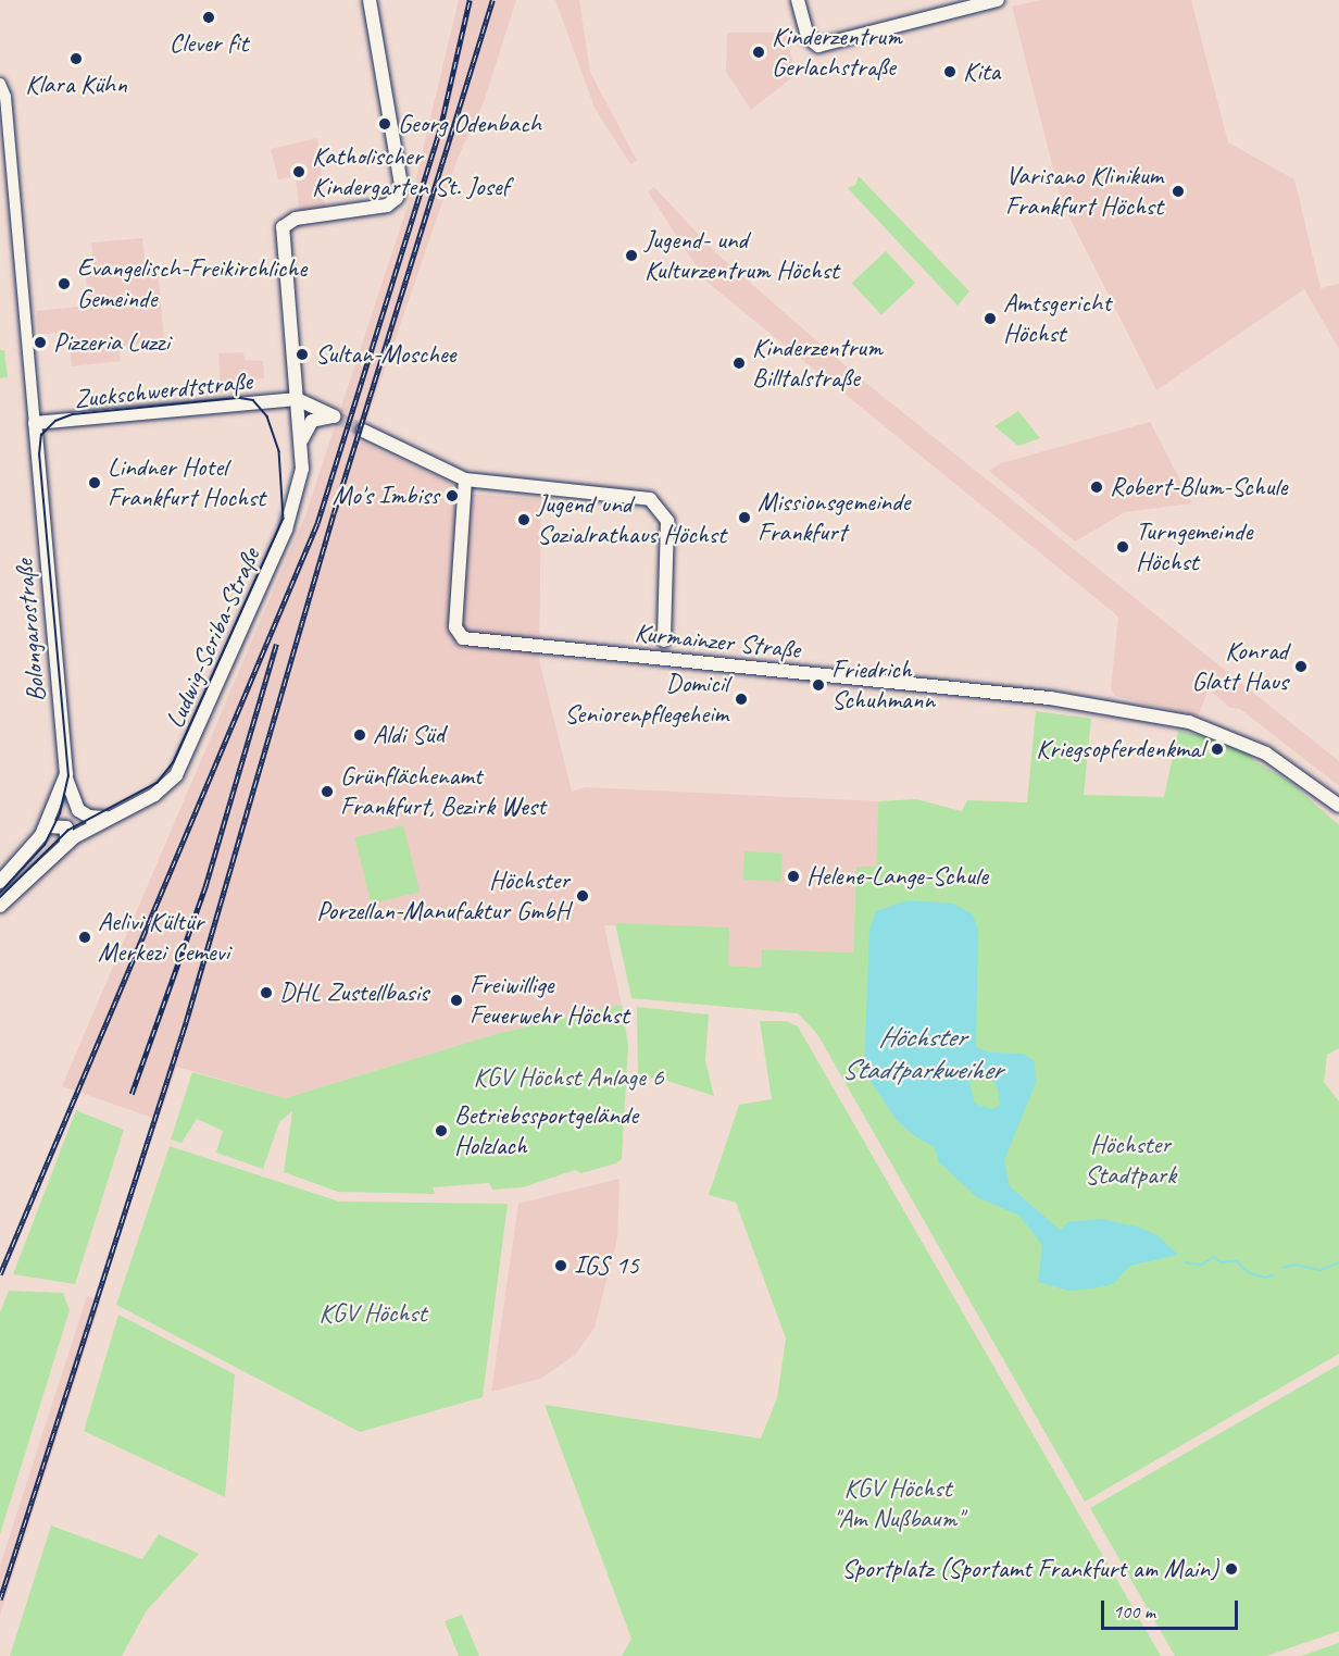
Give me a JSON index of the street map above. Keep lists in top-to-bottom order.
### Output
{
  "streets": {
    "main road": [
      "Zuckschwerdtstraße",
      "Bolongarostraße",
      "Ludwig-Scriba-Straße",
      "Kurmainzer Straße"
    ]
  },
  "crossings": [
    ["Zuckschwerdtstraße", "Bolongarostraße"],
    ["Zuckschwerdtstraße", "Ludwig-Scriba-Straße"]
  ],
  "water": ["Höchster Stadtparkweiher"],
  "parks": [
    "KGV Höchst Anlage 6",
    "Höchster Stadtpark",
    "KGV Höchst",
    "KGV Höchst \"Am Nußbaum\""
  ],
  "places": [
    "Clever fit",
    "Kinderzentrum Gerlachstraße",
    "Klara Kühn",
    "Kita",
    "Georg Odenbach",
    "Katholischer Kindergarten St. Josef",
    "Varisano Klinikum Frankfurt Höchst",
    "Jugend- und Kulturzentrum Höchst",
    "Evangelisch-Freikirchliche Gemeinde",
    "Amtsgericht Höchst",
    "Pizzeria Luzzi",
    "Sultan-Moschee",
    "Kinderzentrum Billtalstraße",
    "Lindner Hotel Frankfurt Hochst",
    "Robert-Blum-Schule",
    "Mo's Imbiss",
    "Missionsgemeinde Frankfurt",
    "Jugend und Sozialrathaus Höchst",
    "Turngemeinde Höchst",
    "Konrad Glatt Haus",
    "Friedrich Schuhmann",
    "Domicil Seniorenpflegeheim",
    "Aldi Süd",
    "Kriegsopferdenkmal",
    "Grünflächenamt Frankfurt, Bezirk West",
    "Helene-Lange-Schule",
    "Höchster Porzellan-Manufaktur GmbH",
    "Aelivi Kültür Merkezi Cemevi",
    "DHL Zustellbasis",
    "Freiwillige Feuerwehr Höchst",
    "Betriebssportgelände Holzlach",
    "IGS 15",
    "Sportplatz (Sportamt Frankfurt am Main)"
  ],
  "scale_bar": "100 m"
}
